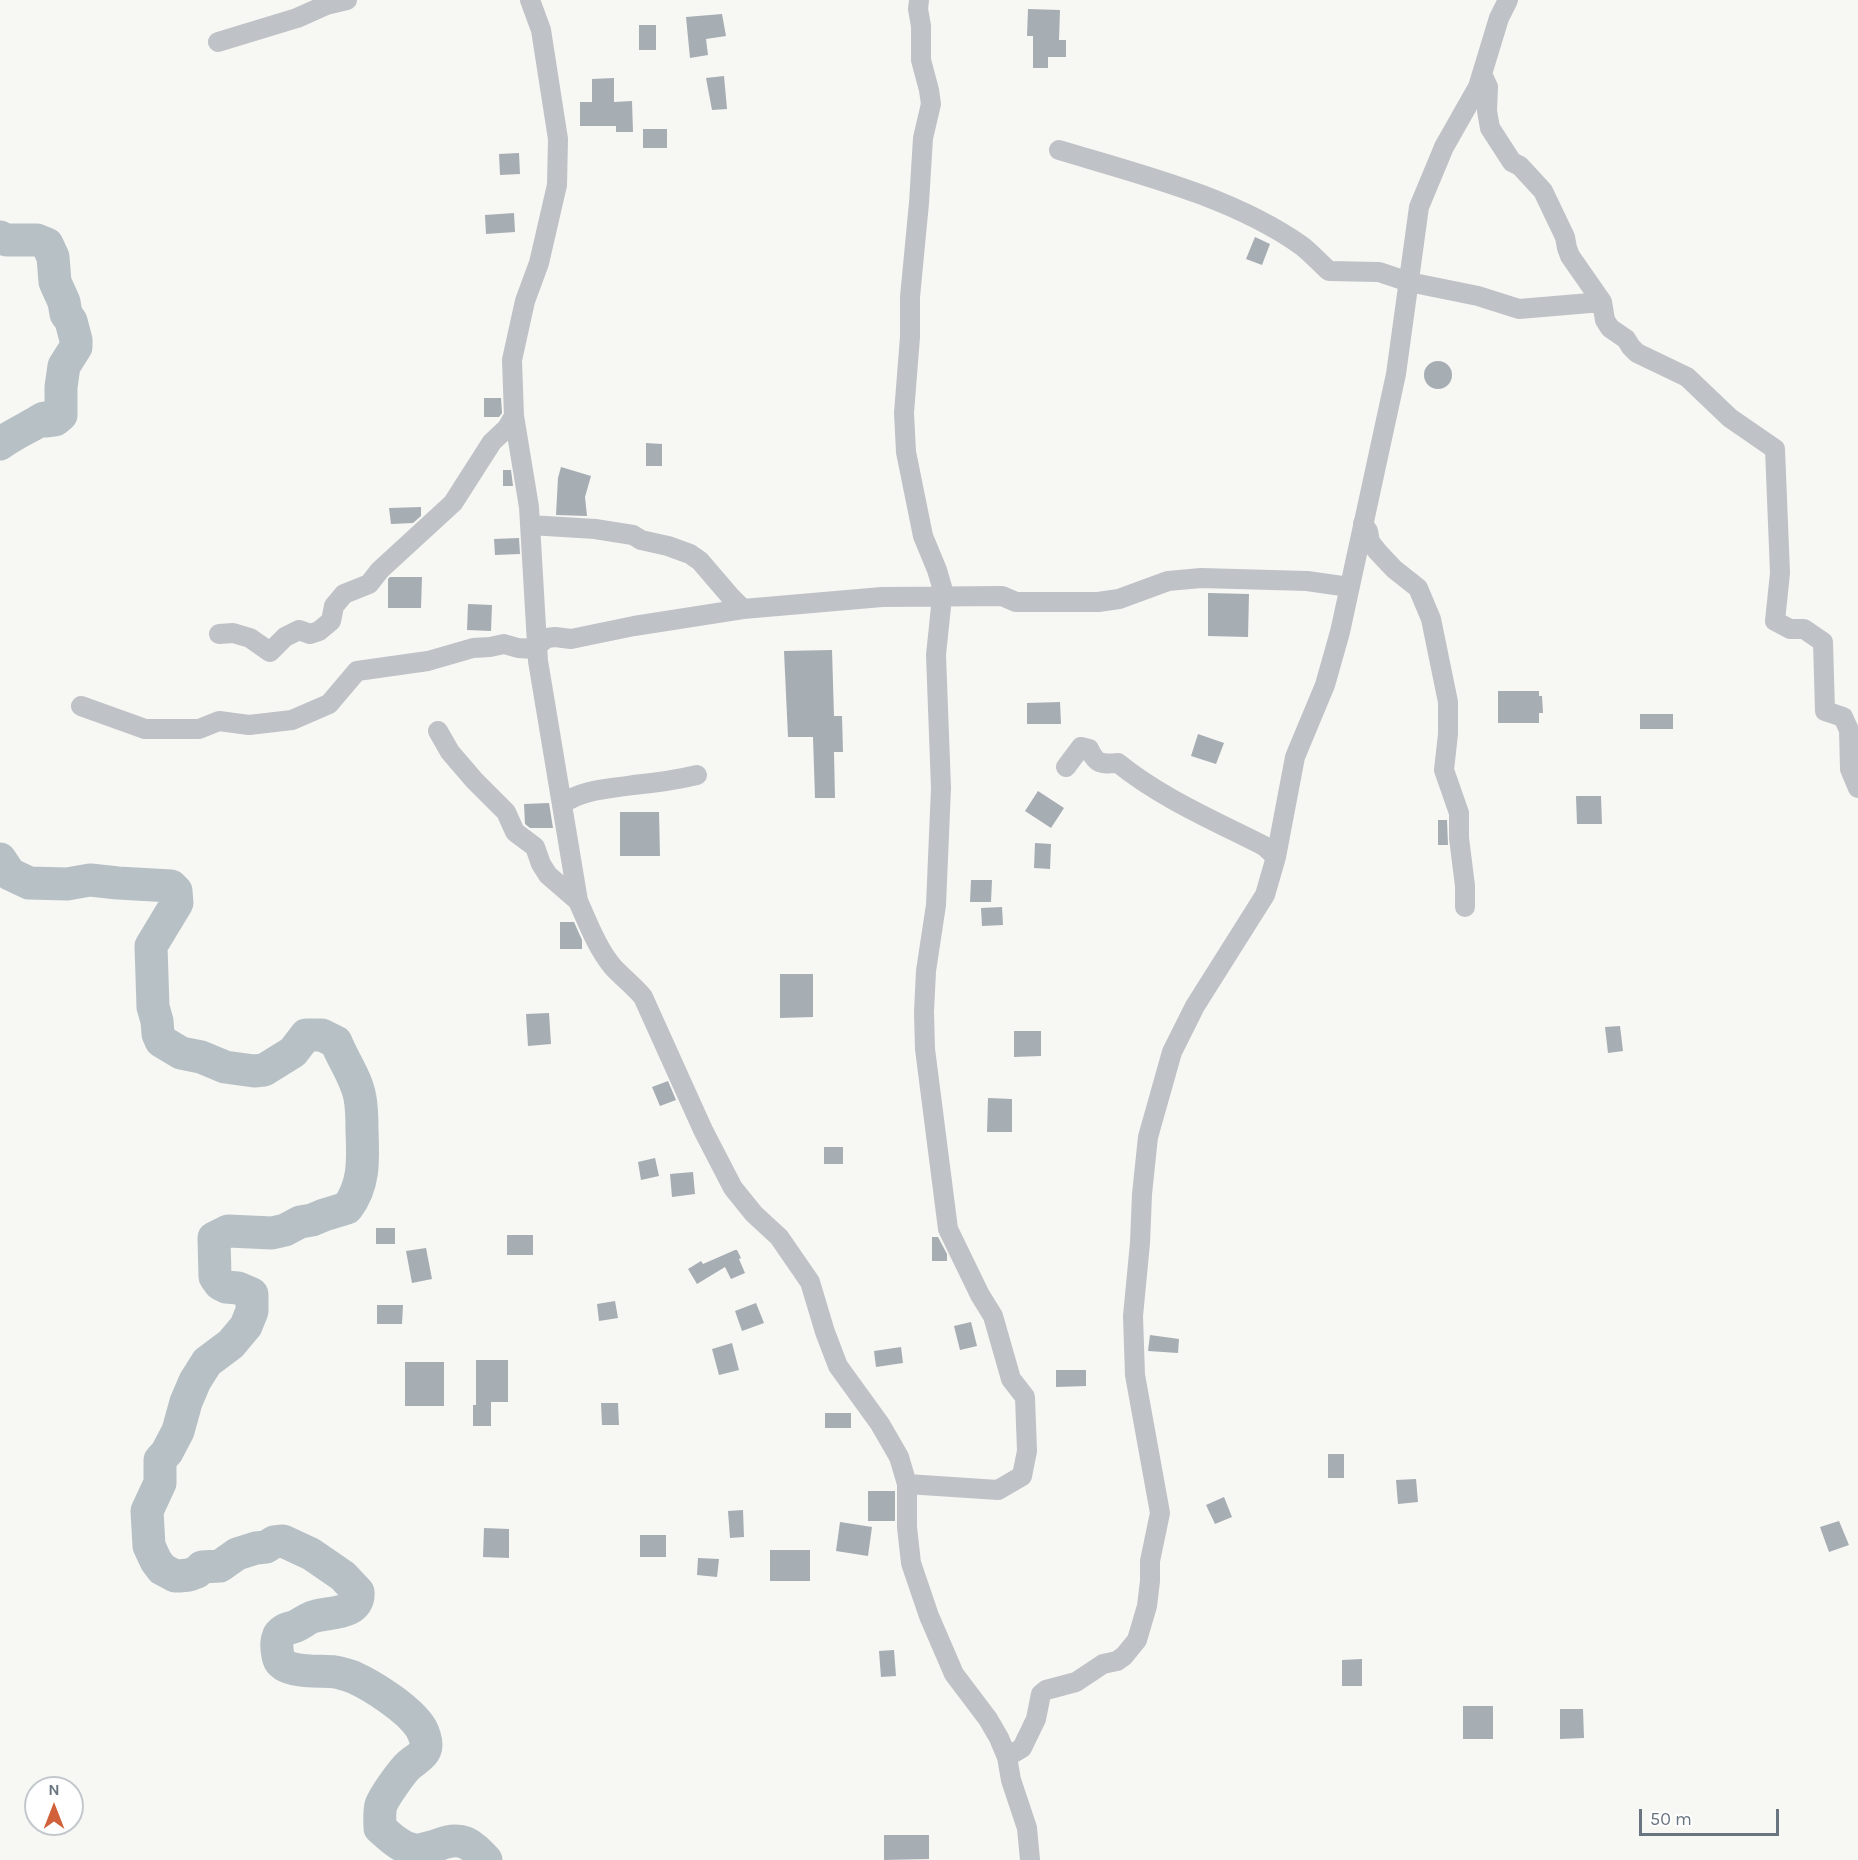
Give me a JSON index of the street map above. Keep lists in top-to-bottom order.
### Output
{
  "scale_bar": "50 m",
  "north": "top"
}
